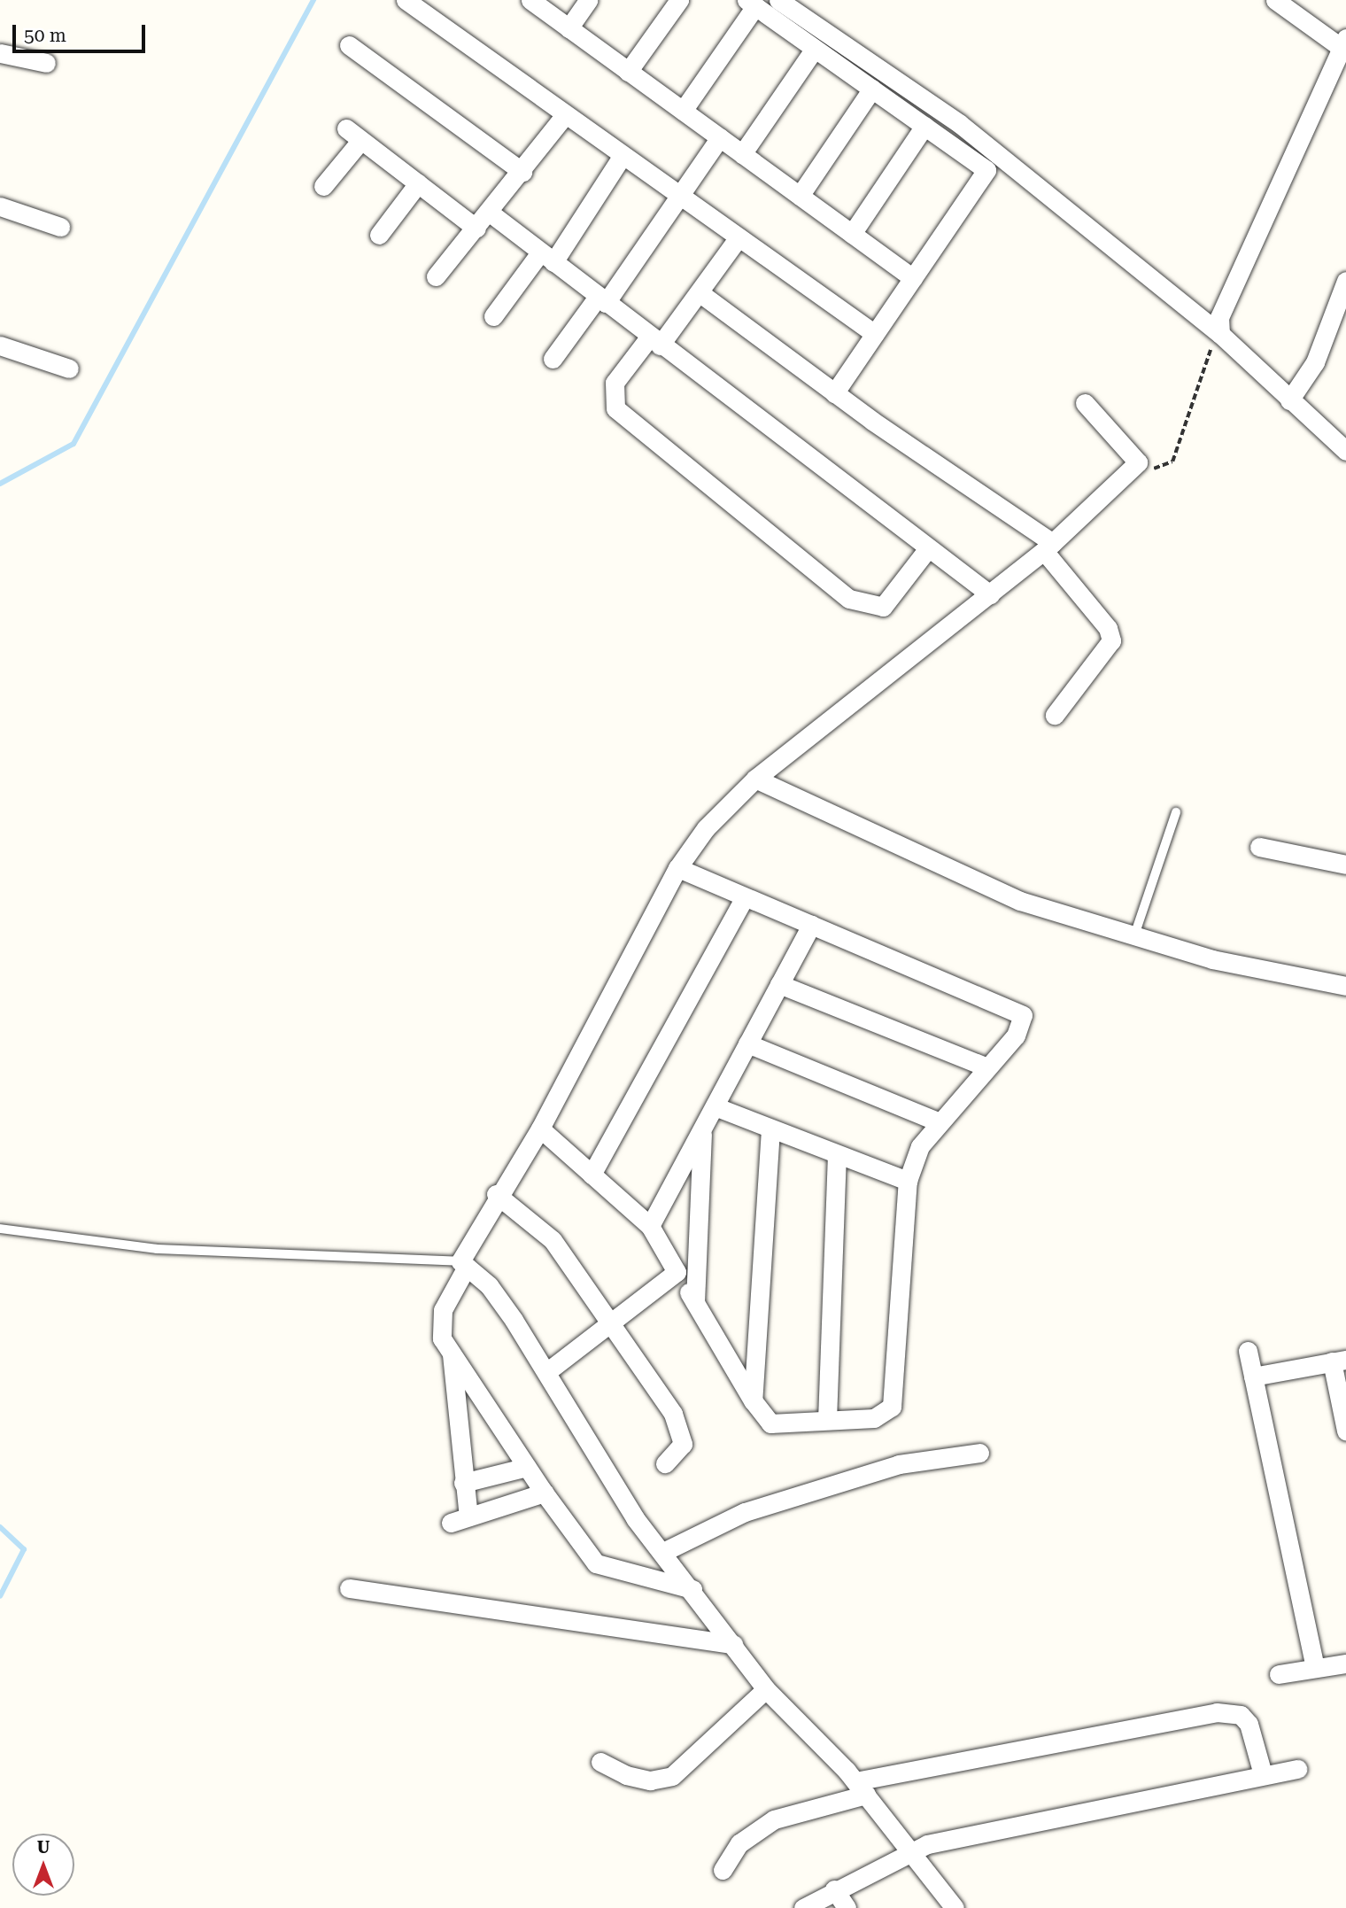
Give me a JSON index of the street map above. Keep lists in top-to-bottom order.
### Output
{
  "scale_bar": "50 m",
  "north": "top"
}
